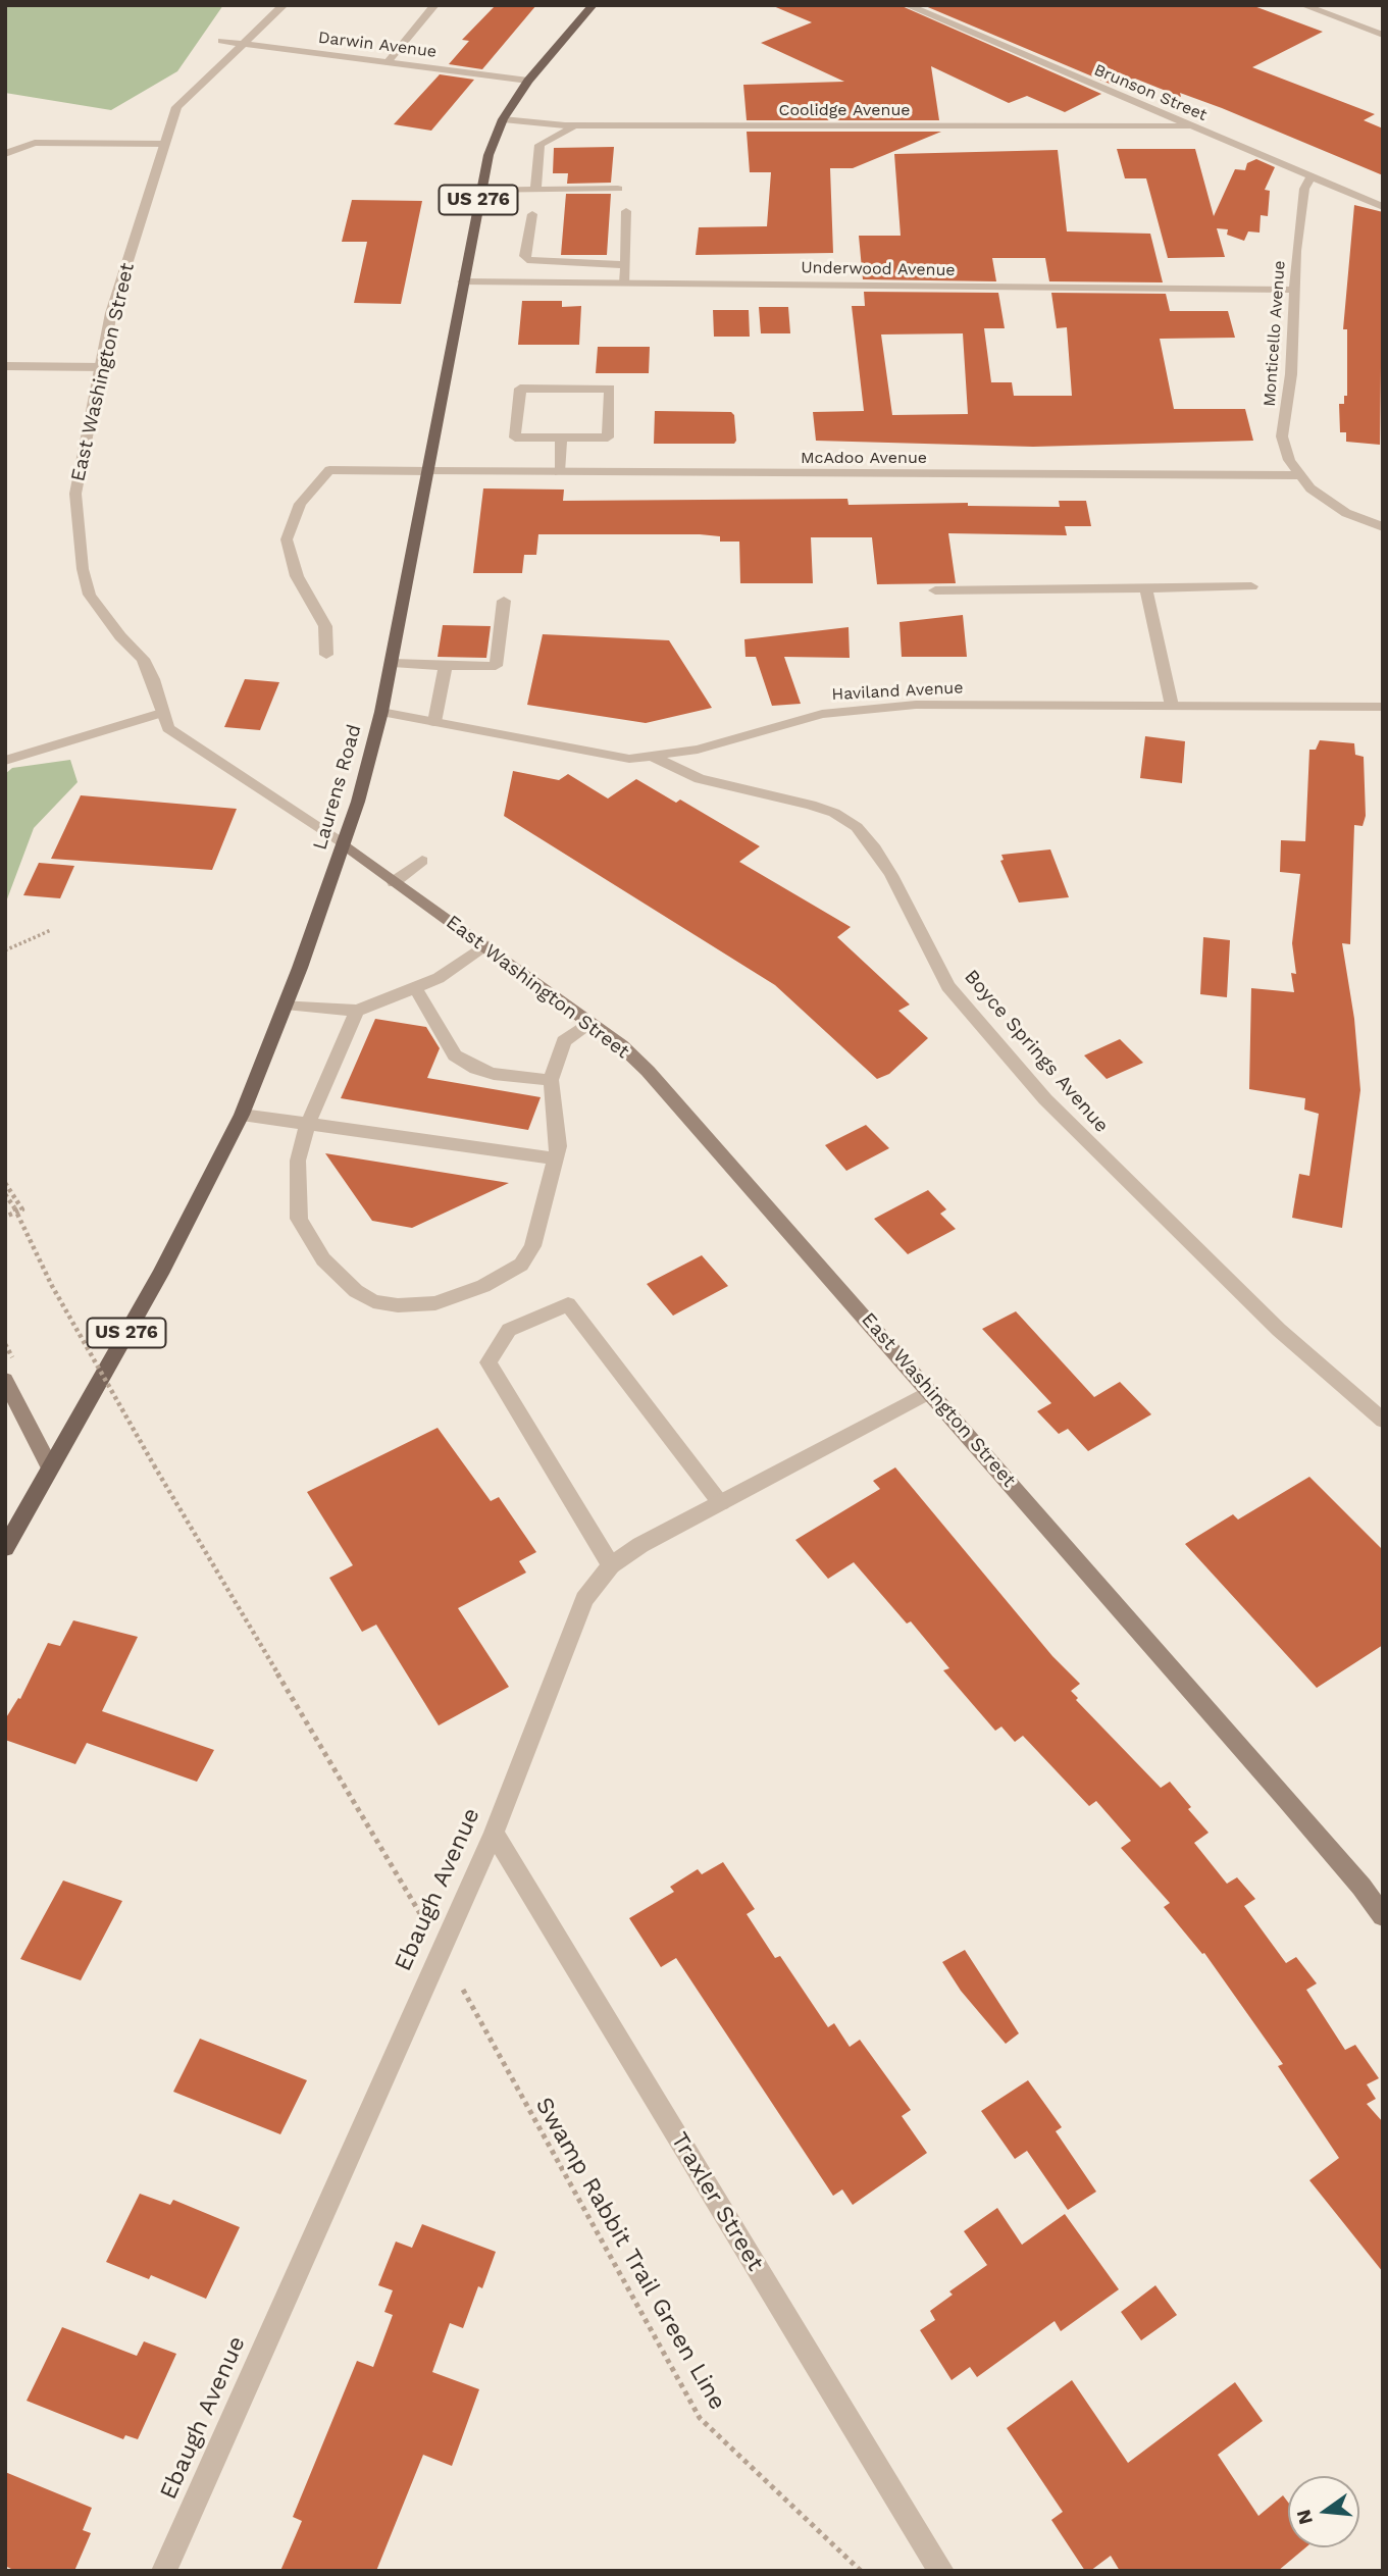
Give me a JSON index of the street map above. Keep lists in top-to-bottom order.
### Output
{
  "streets": {
    "main road": ["US 276", "Laurens Road"],
    "street": [
      "Darwin Avenue",
      "Brunson Street",
      "Coolidge Avenue",
      "Underwood Avenue",
      "Monticello Avenue",
      "East Washington Street",
      "McAdoo Avenue",
      "Haviland Avenue",
      "Boyce Springs Avenue",
      "Ebaugh Avenue",
      "Traxler Street"
    ],
    "path": ["Swamp Rabbit Trail Green Line"]
  },
  "crossings": [
    ["Darwin Avenue", "East Washington Street"],
    ["Darwin Avenue", "Laurens Road"],
    ["Brunson Street", "Coolidge Avenue"],
    ["Brunson Street", "Monticello Avenue"],
    ["Coolidge Avenue", "Laurens Road"],
    ["Underwood Avenue", "Monticello Avenue"],
    ["Underwood Avenue", "Laurens Road"],
    ["Monticello Avenue", "McAdoo Avenue"],
    ["East Washington Street", "Laurens Road"],
    ["East Washington Street", "Ebaugh Avenue"],
    ["McAdoo Avenue", "Laurens Road"],
    ["Haviland Avenue", "Laurens Road"],
    ["Haviland Avenue", "Boyce Springs Avenue"],
    ["Ebaugh Avenue", "Traxler Street"]
  ],
  "north": "left"
}
